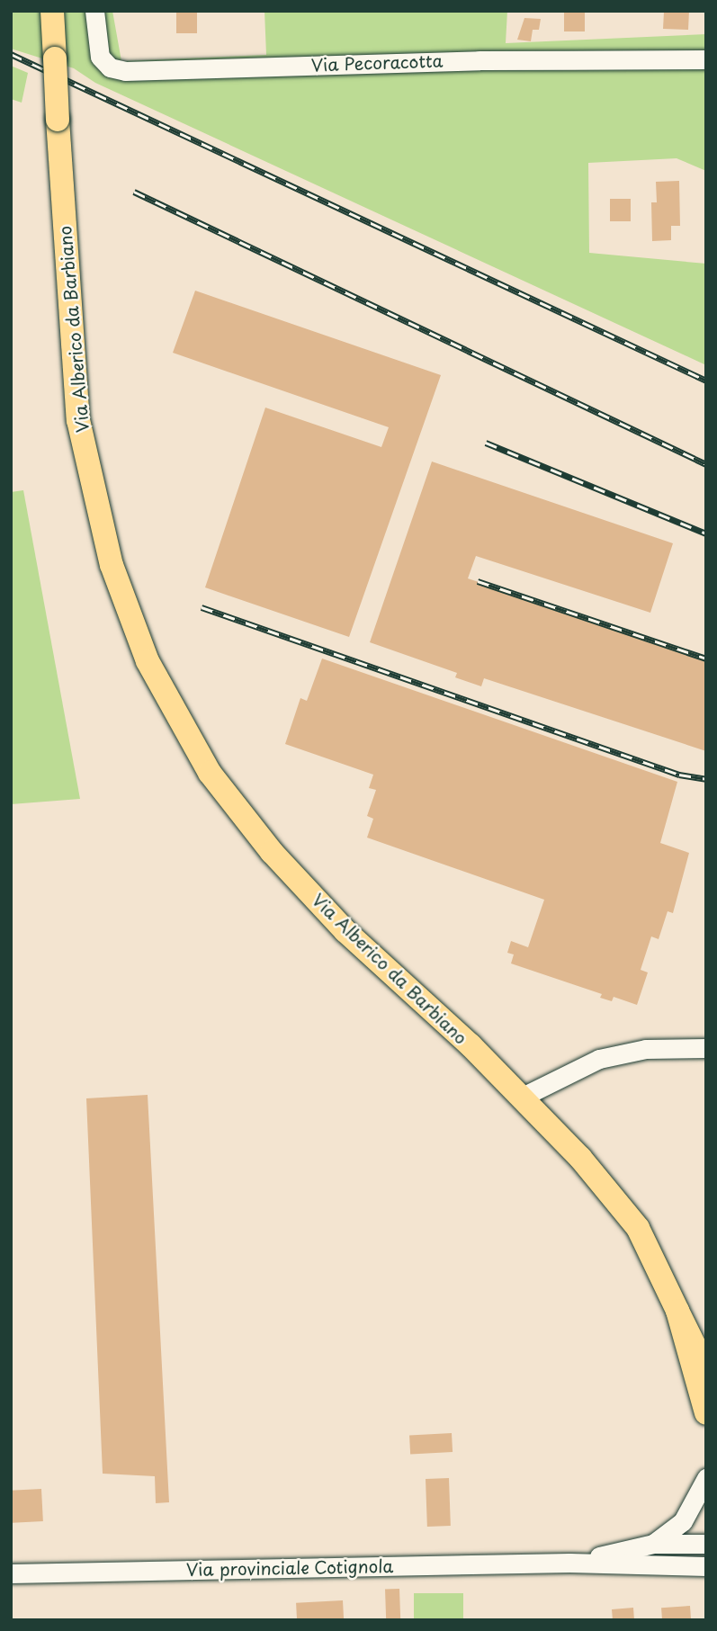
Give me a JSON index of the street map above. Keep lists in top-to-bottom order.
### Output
{
  "streets": {
    "main road": ["Via Alberico da Barbiano"],
    "street": ["Via Pecoracotta", "Via provinciale Cotignola"]
  }
}
